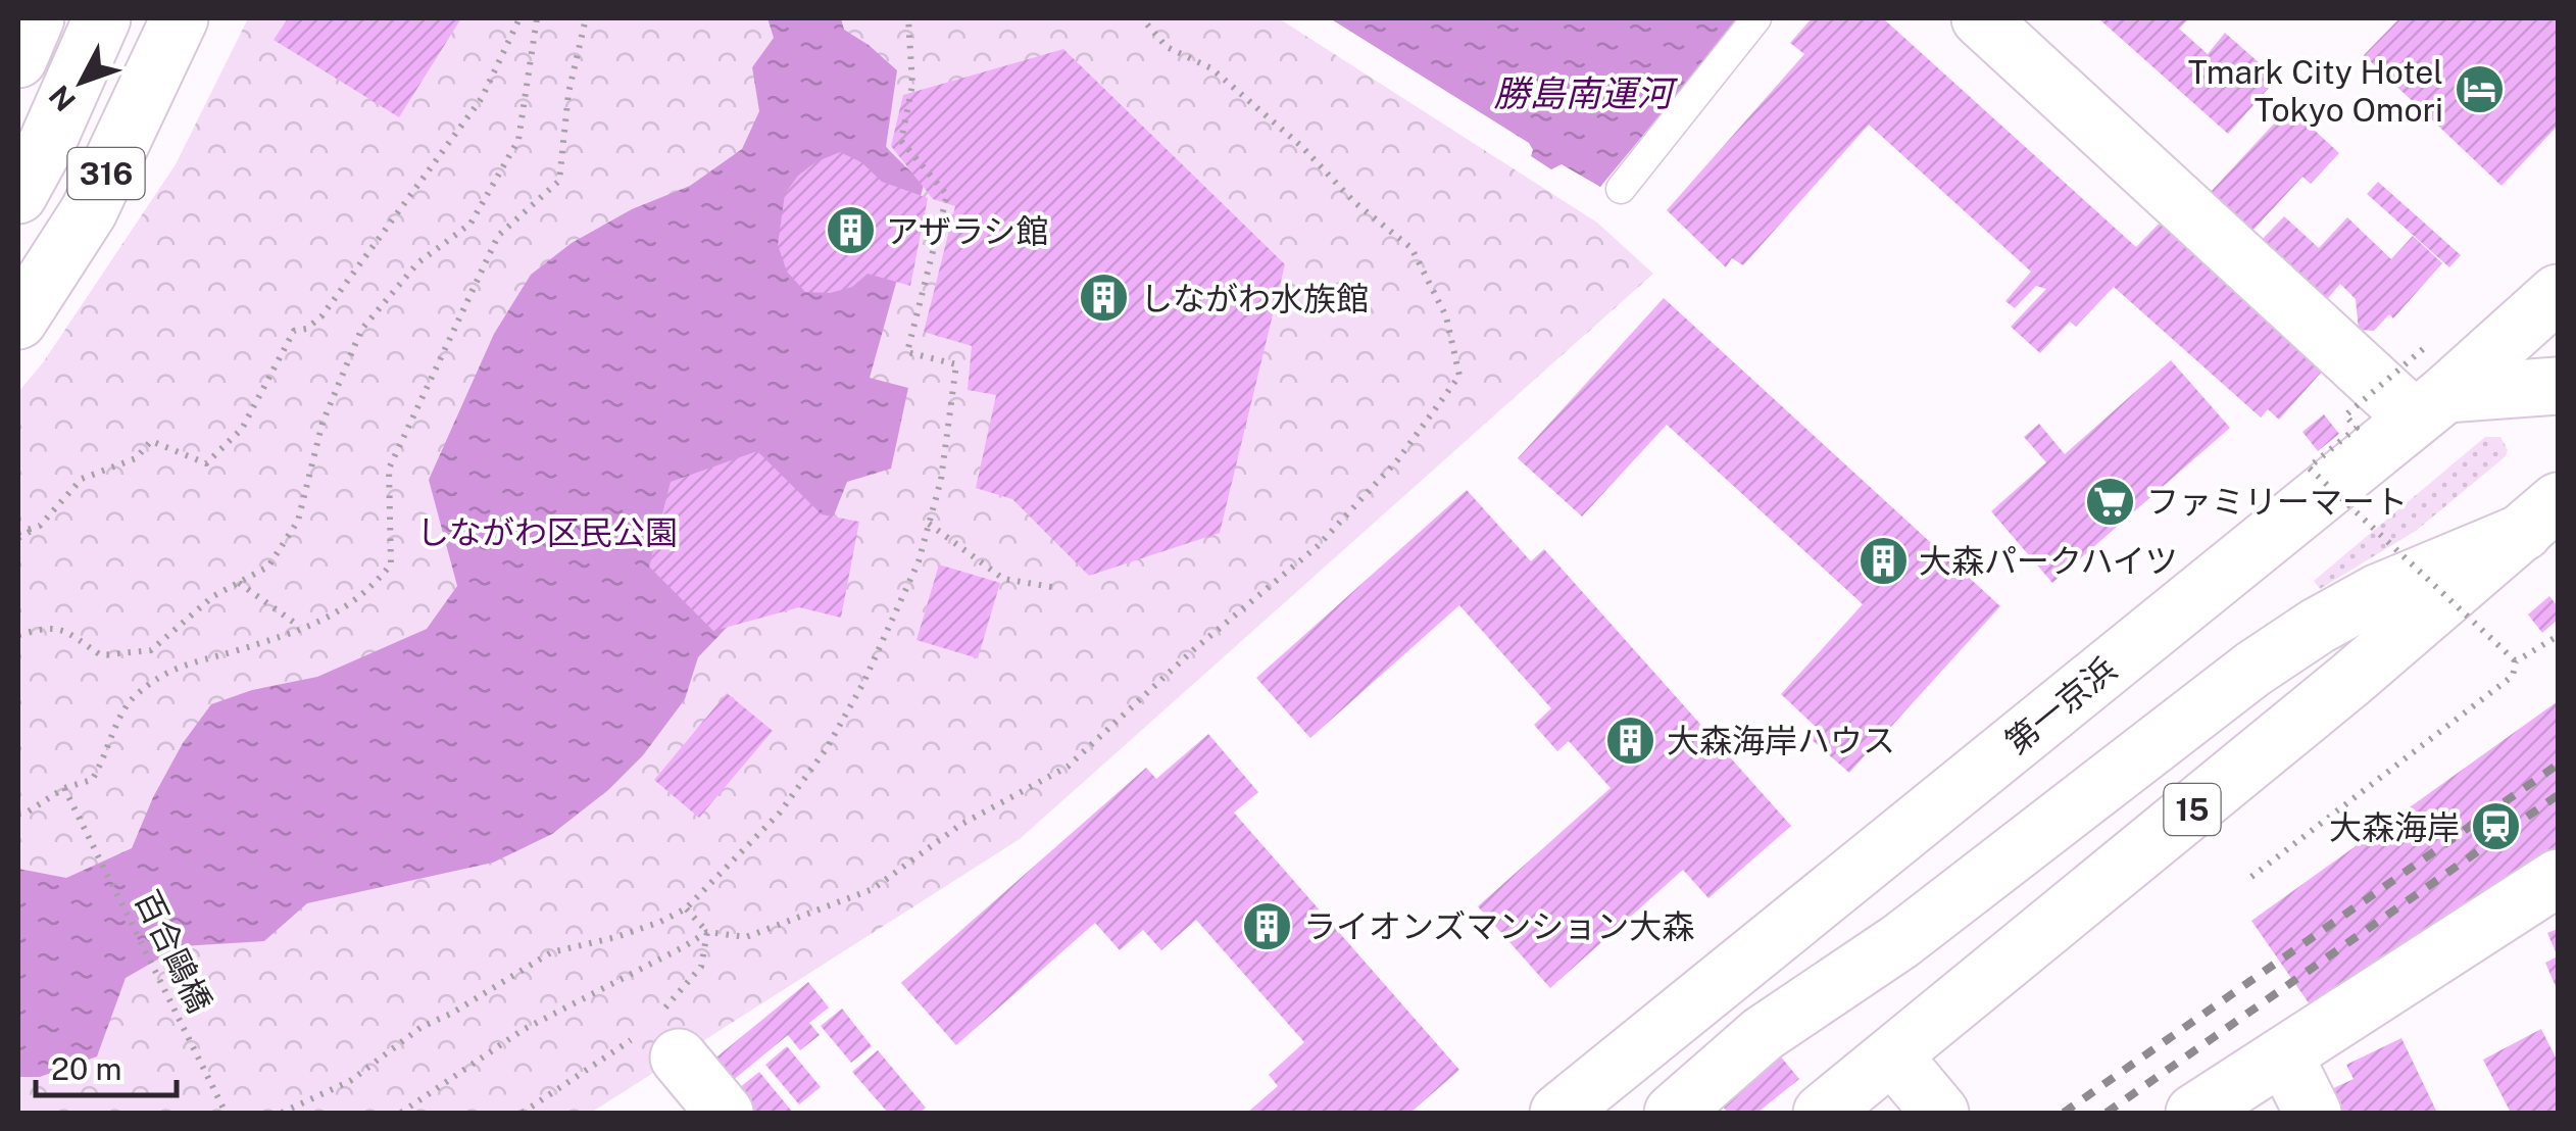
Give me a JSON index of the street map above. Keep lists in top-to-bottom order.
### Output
{
  "streets": {
    "main road": ["316", "第一京浜", "15"],
    "path": ["百合鷗橋"]
  },
  "water": ["勝島南運河"],
  "parks": ["しながわ区民公園"],
  "places": {
    "hotel": ["Tmark City Hotel Tokyo Omori"],
    "building": [
      "アザラシ館",
      "しながわ水族館",
      "大森パークハイツ",
      "大森海岸ハウス",
      "ライオンズマンション大森"
    ],
    "supermarket": ["ファミリーマート"],
    "station": ["大森海岸"]
  },
  "scale_bar": "20 m",
  "north": "bottom left"
}
